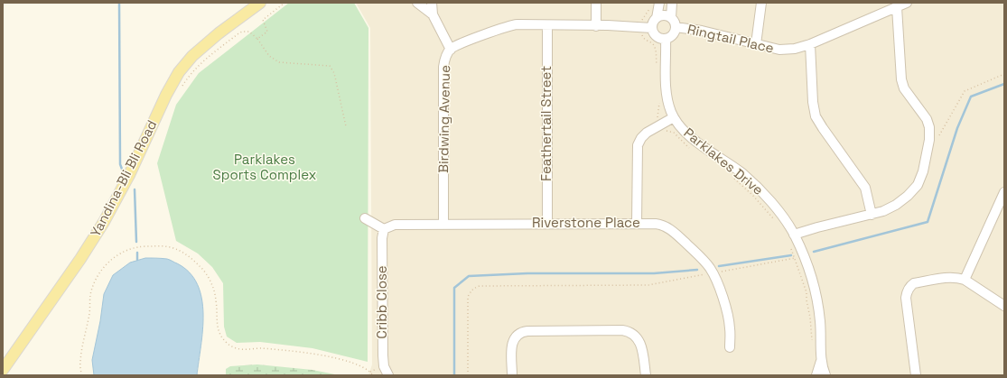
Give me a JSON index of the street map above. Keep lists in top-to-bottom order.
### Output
{
  "streets": {
    "main road": ["Yandina-Bli Bli Road"],
    "street": [
      "Ringtail Place",
      "Birdwing Avenue",
      "Feathertail Street",
      "Parklakes Drive",
      "Riverstone Place",
      "Cribb Close"
    ]
  },
  "crossings": [
    ["Ringtail Place", "Birdwing Avenue"],
    ["Ringtail Place", "Parklakes Drive"],
    ["Birdwing Avenue", "Feathertail Street"],
    ["Birdwing Avenue", "Parklakes Drive"],
    ["Birdwing Avenue", "Riverstone Place"],
    ["Feathertail Street", "Riverstone Place"],
    ["Riverstone Place", "Cribb Close"]
  ],
  "parks": ["Parklakes Sports Complex"]
}
